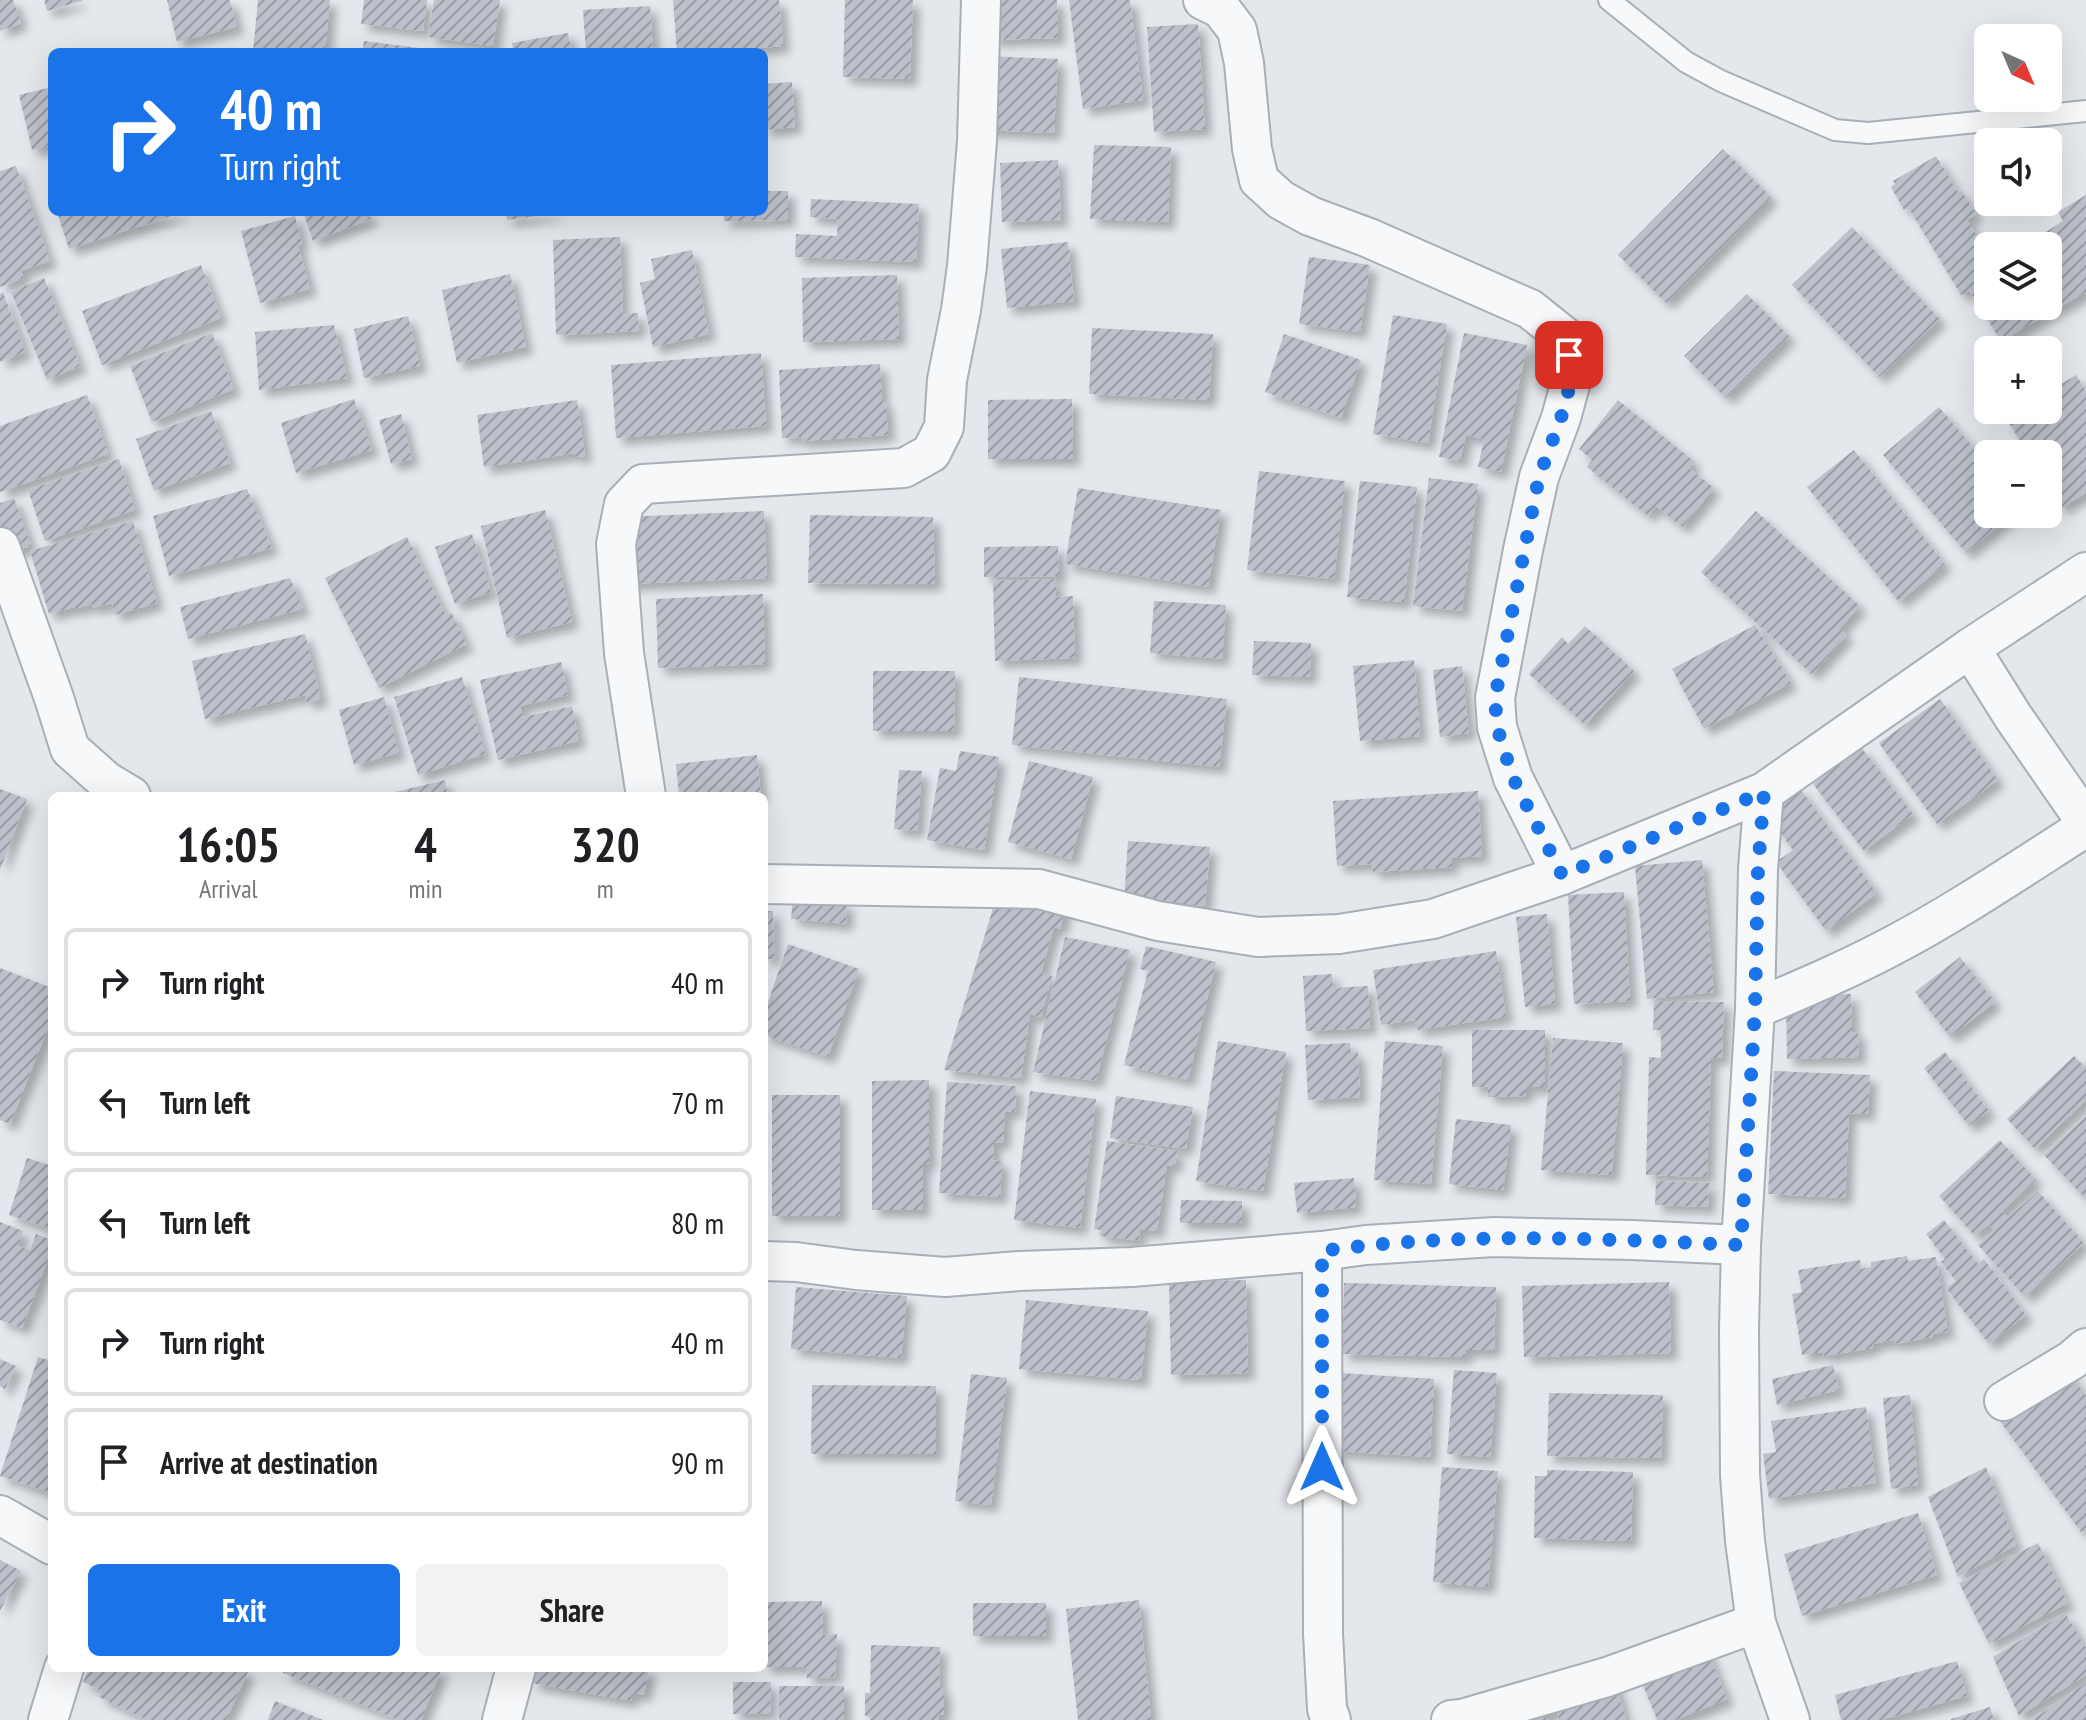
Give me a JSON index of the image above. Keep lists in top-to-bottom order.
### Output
{
  "north": "bottom right",
  "page": {
    "map_buttons": ["+", "−"],
    "turn": ["40 m", "Turn right"],
    "eta": [
      "16:05",
      "Arrival",
      "4",
      "min",
      "320",
      "m"
    ],
    "list": [
      {
        "name": "Turn right",
        "value": "40 m"
      },
      {
        "name": "Turn left",
        "value": "70 m"
      },
      {
        "name": "Turn left",
        "value": "80 m"
      },
      {
        "name": "Turn right",
        "value": "40 m"
      },
      {
        "name": "Arrive at destination",
        "value": "90 m"
      }
    ],
    "buttons": ["Exit", "Share"]
  }
}
